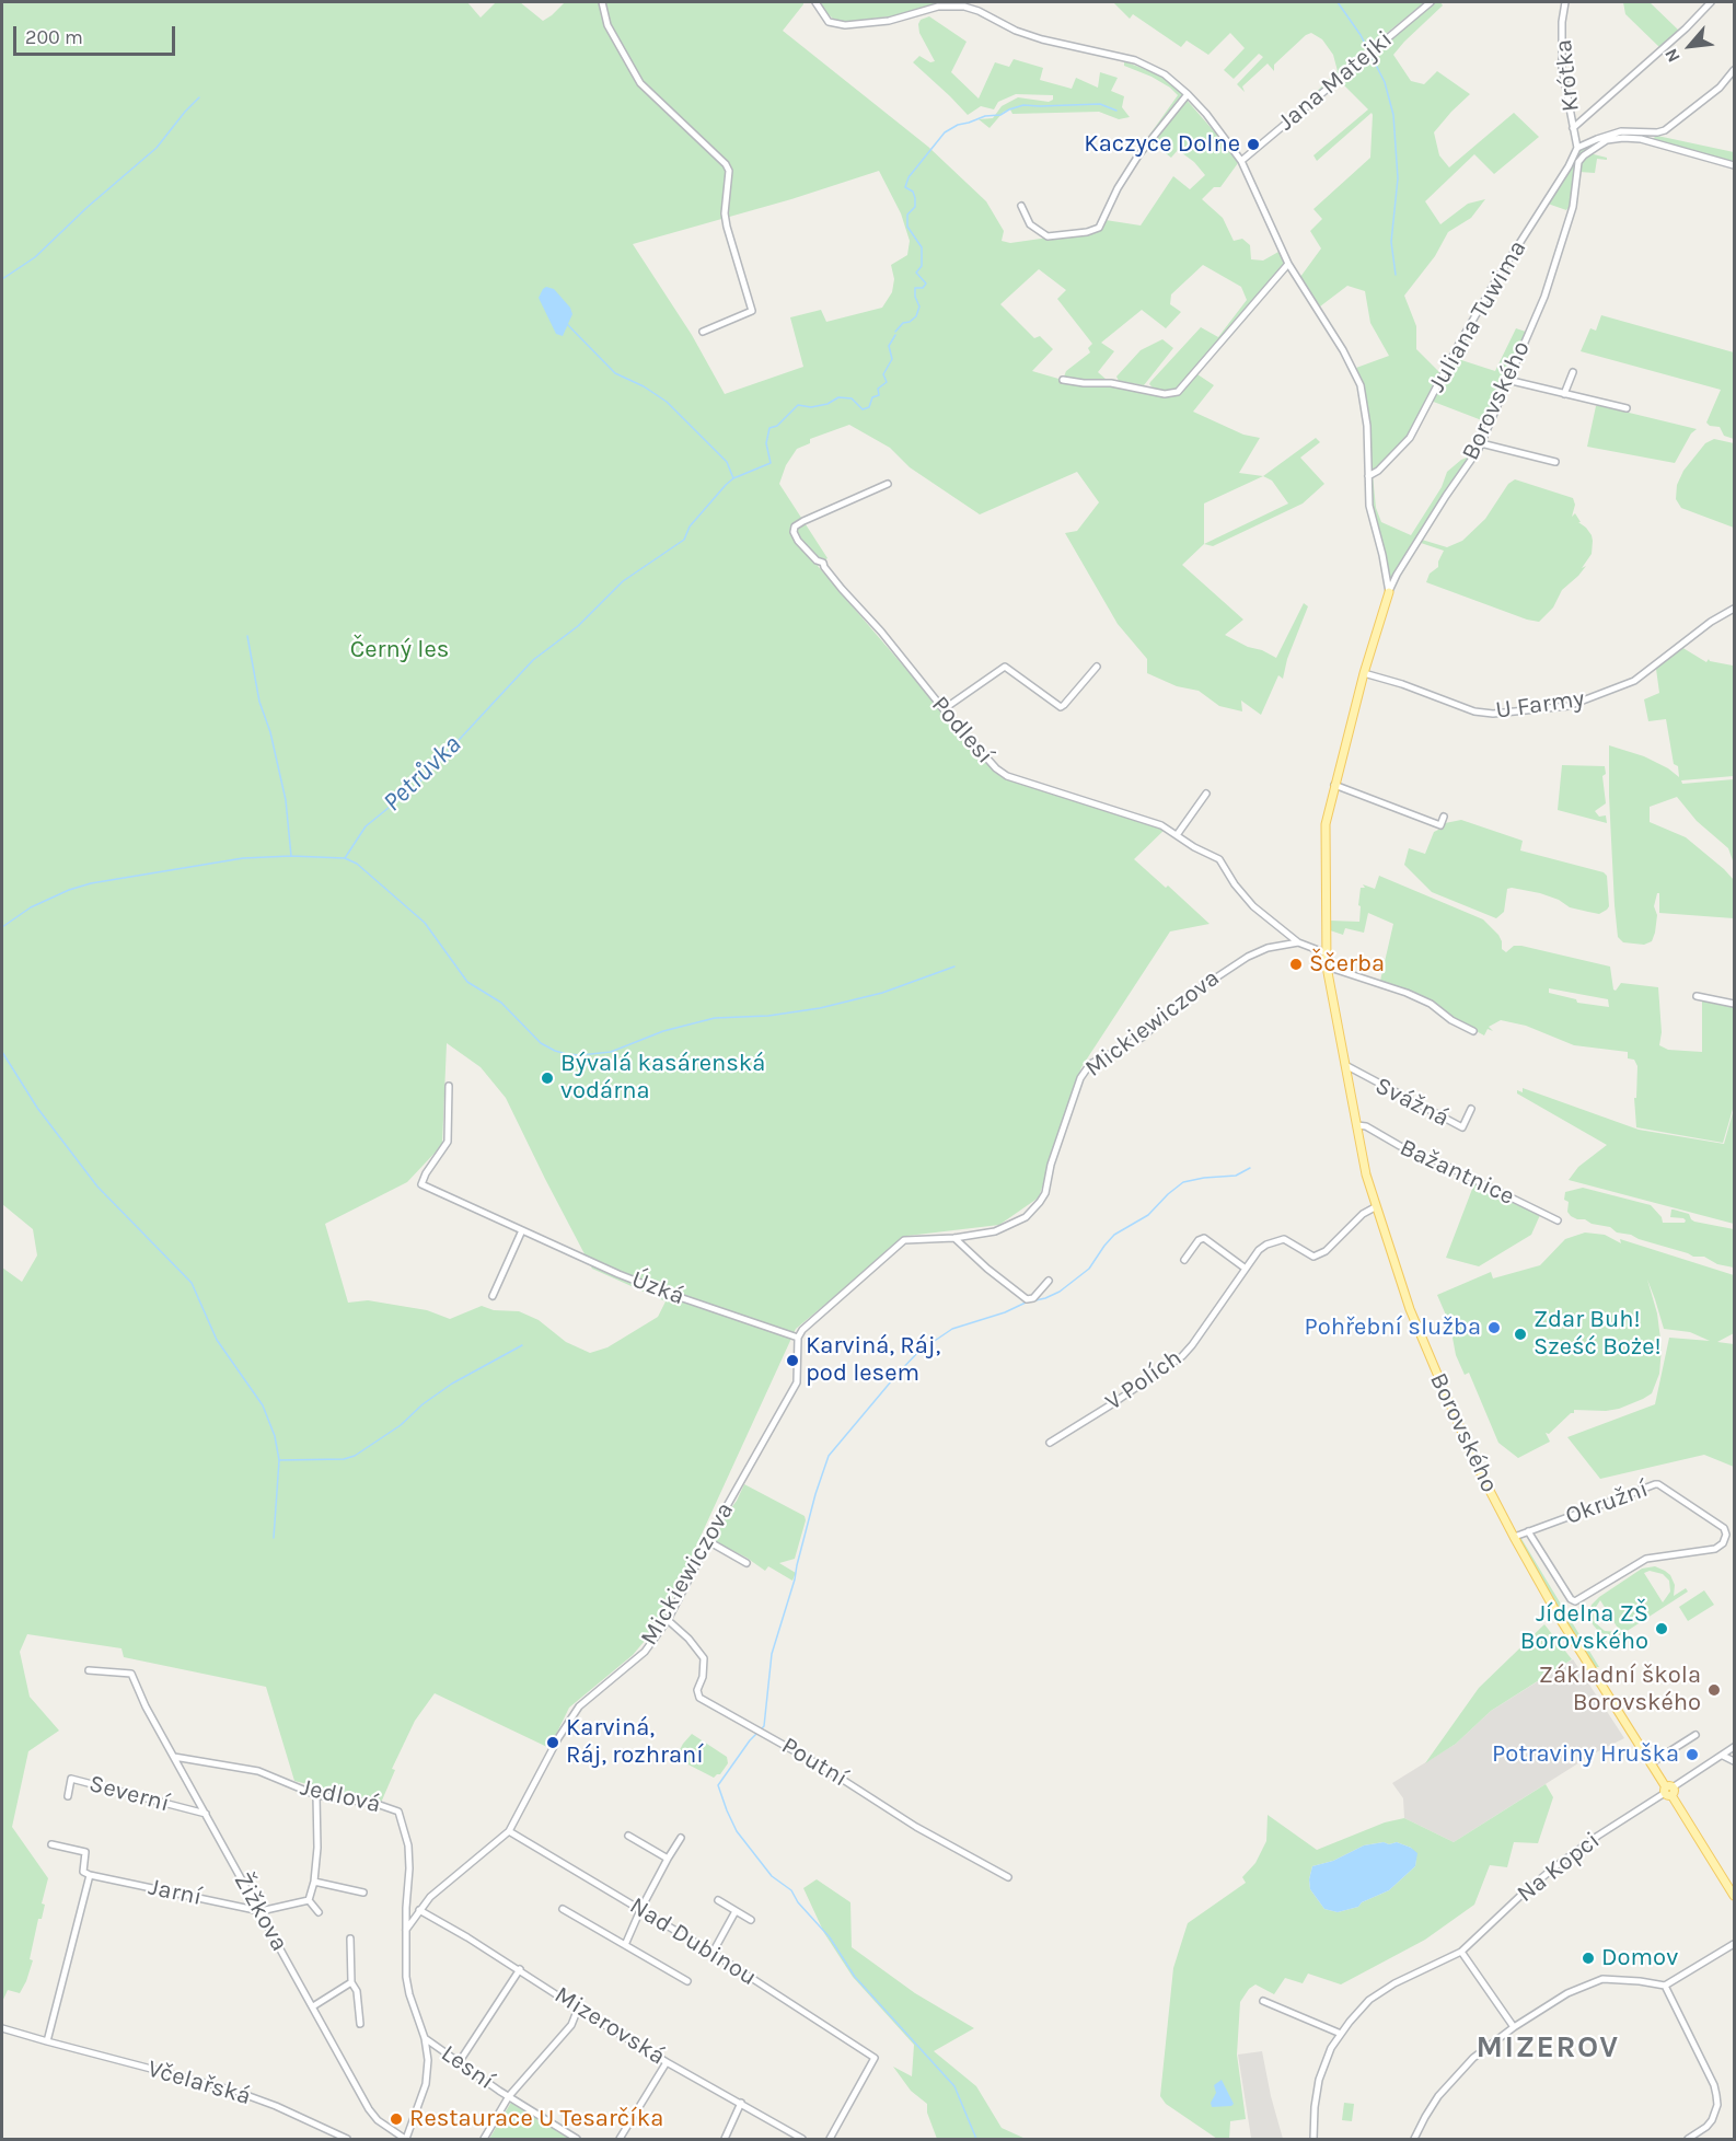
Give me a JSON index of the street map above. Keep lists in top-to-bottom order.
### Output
{
  "streets": {
    "main road": ["Borovského"],
    "street": [
      "Krótka",
      "Jana Matejki",
      "Juliana Tuwima",
      "U Farmy",
      "Podlesí",
      "Mickiewiczova",
      "Svážná",
      "Bažantnice",
      "Úzká",
      "V Polích",
      "Okružní",
      "Poutní",
      "Severní",
      "Jedlová",
      "Na Kopci",
      "Jarní",
      "Žižkova",
      "Nad Dubinou",
      "Mizerovská",
      "Lesní",
      "Včelařská"
    ]
  },
  "crossings": [
    ["Krótka", "Juliana Tuwima"],
    ["Borovského", "U Farmy"],
    ["Borovského", "Svážná"],
    ["Borovského", "Bažantnice"],
    ["Borovského", "V Polích"],
    ["Borovského", "Okružní"],
    ["Borovského", "Na Kopci"],
    ["Podlesí", "Mickiewiczova"],
    ["Mickiewiczova", "Úzká"],
    ["Mickiewiczova", "Poutní"],
    ["Mickiewiczova", "Jedlová"],
    ["Mickiewiczova", "Nad Dubinou"],
    ["Mickiewiczova", "Mizerovská"],
    ["Severní", "Žižkova"],
    ["Jedlová", "Žižkova"],
    ["Jarní", "Žižkova"]
  ],
  "districts": ["MIZEROV"],
  "water": ["Petrůvka"],
  "parks": ["Černý les"],
  "places": [
    "Kaczyce Dolne",
    "Ščerba",
    "Bývalá kasárenská vodárna",
    "Pohřební služba",
    "Zdar Buh! Sześć Boże!",
    "Karviná, Ráj, pod lesem",
    "Jídelna ZŠ Borovského",
    "Základní škola Borovského",
    "Karviná, Ráj, rozhraní",
    "Potraviny Hruška",
    "Domov",
    "Restaurace U Tesarčíka"
  ],
  "scale_bar": "200 m",
  "north": "bottom left"
}
